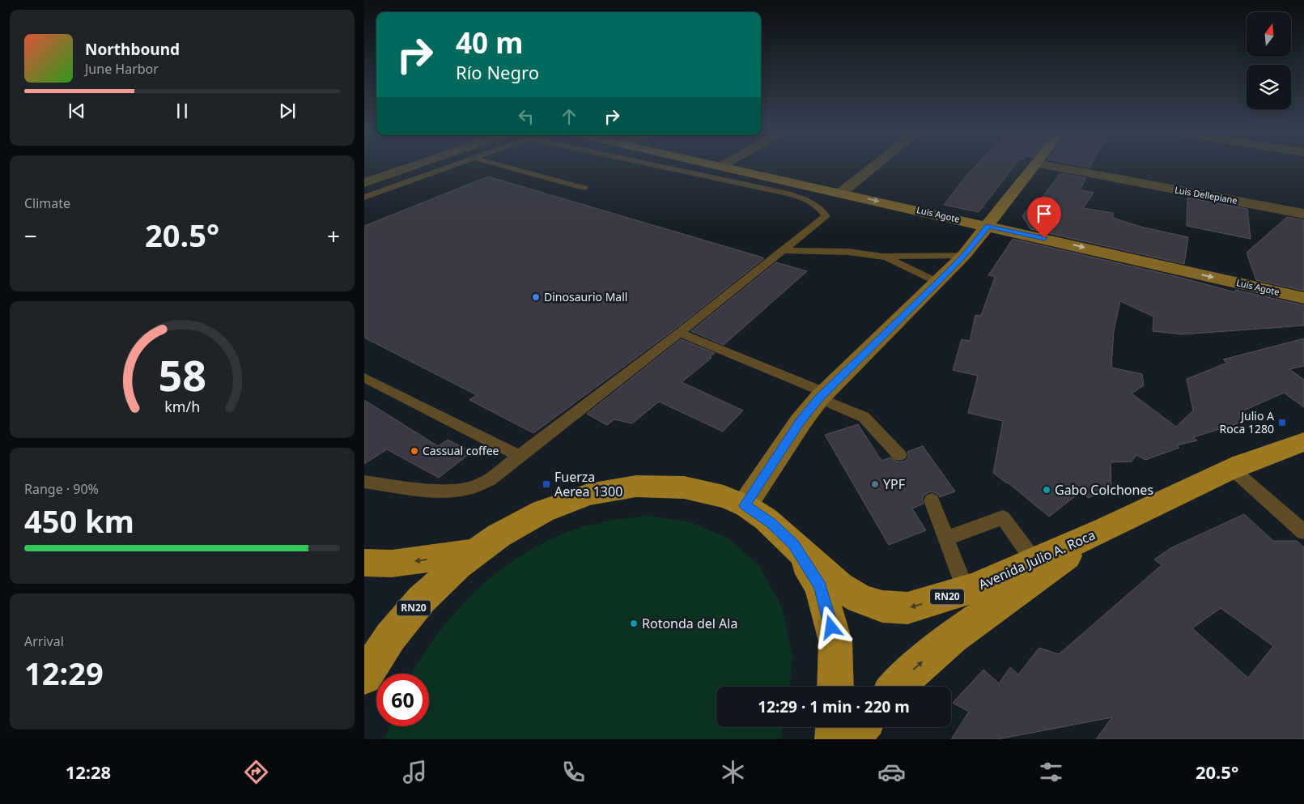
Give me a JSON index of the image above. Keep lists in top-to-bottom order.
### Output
{
  "streets": {
    "main road": ["Luis Agote", "Avenida Julio A. Roca", "RN20"],
    "street": ["Luis Dellepiane"]
  },
  "crossings": [
    ["Avenida Julio A. Roca", "RN20"]
  ],
  "one_way": ["Luis Agote"],
  "places": {
    "other": [
      "Dinosaurio Mall",
      "Cassual coffee",
      "YPF",
      "Gabo Colchones",
      "Rotonda del Ala"
    ],
    "transit": ["Julio A Roca 1280", "Fuerza Aerea 1300"]
  },
  "north": "top",
  "page": {
    "turn": ["40 m", "Río Negro"],
    "song": ["Northbound", "June Harbor"],
    "tile": [
      "Climate",
      ["Range · 90%", "450 km"],
      ["Arrival", "12:29"]
    ],
    "heat": ["−", "20.5°", "+"],
    "limit": "60",
    "trip": "12:29 · 1 min · 220 m",
    "tabs": ["12:28", "20.5°"],
    "gauge": ["58", "km/h"]
  }
}
